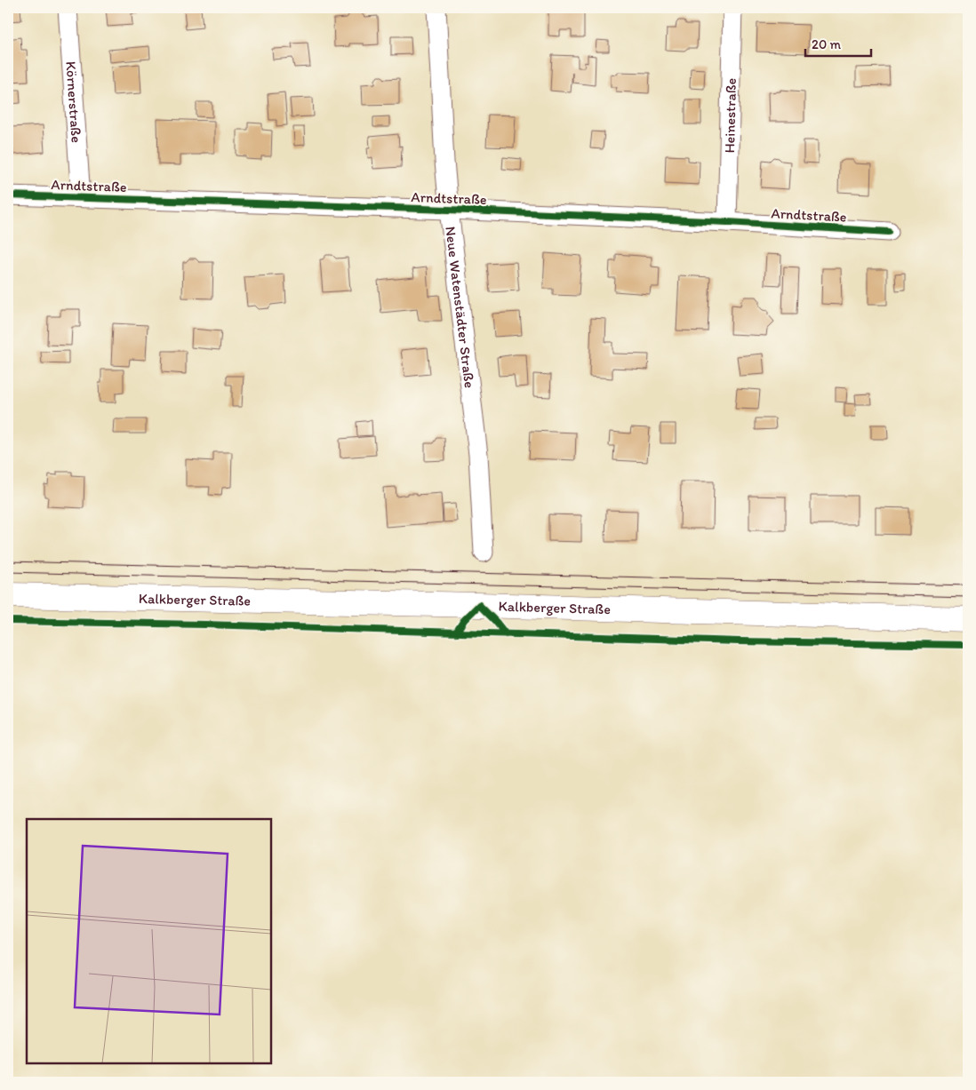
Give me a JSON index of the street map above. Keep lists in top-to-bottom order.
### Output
{
  "streets": {
    "main road": ["Kalkberger Straße"],
    "street": [
      "Körnerstraße",
      "Heinestraße",
      "Arndtstraße",
      "Neue Watenstädter Straße"
    ]
  },
  "crossings": [
    ["Körnerstraße", "Arndtstraße"],
    ["Heinestraße", "Arndtstraße"],
    ["Arndtstraße", "Neue Watenstädter Straße"]
  ],
  "scale_bar": "20 m"
}
